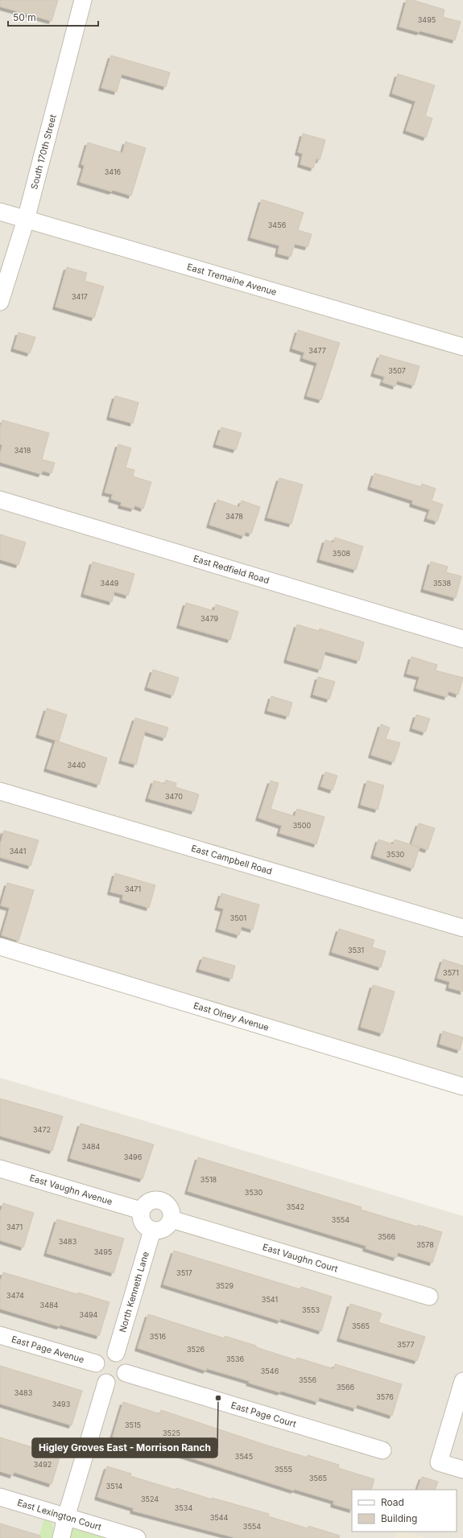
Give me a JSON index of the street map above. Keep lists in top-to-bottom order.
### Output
{
  "streets": {
    "street": [
      "South 170th Street",
      "East Tremaine Avenue",
      "East Redfield Road",
      "East Campbell Road",
      "East Olney Avenue",
      "East Vaughn Avenue",
      "East Vaughn Court",
      "North Kenneth Lane",
      "East Page Avenue",
      "East Page Court",
      "East Lexington Court"
    ]
  },
  "crossings": [
    ["South 170th Street", "East Tremaine Avenue"],
    ["East Vaughn Avenue", "East Vaughn Court"],
    ["East Vaughn Avenue", "North Kenneth Lane"],
    ["East Vaughn Court", "North Kenneth Lane"],
    ["North Kenneth Lane", "East Page Avenue"],
    ["North Kenneth Lane", "East Page Court"],
    ["East Page Avenue", "East Page Court"]
  ],
  "places": ["Higley Groves East - Morrison Ranch"],
  "house_numbers": [
    "3495",
    "3416",
    "3456",
    "3417",
    "3477",
    "3507",
    "3418",
    "3478",
    "3508",
    "3449",
    "3538",
    "3479",
    "3440",
    "3470",
    "3500",
    "3441",
    "3530",
    "3471",
    "3501",
    "3531",
    "3571",
    "3472",
    "3484",
    "3496",
    "3518",
    "3530",
    "3542",
    "3554",
    "3471",
    "3566",
    "3483",
    "3578",
    "3495",
    "3517",
    "3529",
    "3474",
    "3541",
    "3484",
    "3553",
    "3494",
    "3565",
    "3516",
    "3577",
    "3526",
    "3536",
    "3546",
    "3556",
    "3566",
    "3483",
    "3576",
    "3493",
    "3515",
    "3525",
    "3545",
    "3492",
    "3555",
    "3565",
    "3514",
    "3524",
    "3534",
    "3544",
    "3554"
  ],
  "legend": ["Road", "Building"],
  "scale_bar": "50 m"
}
